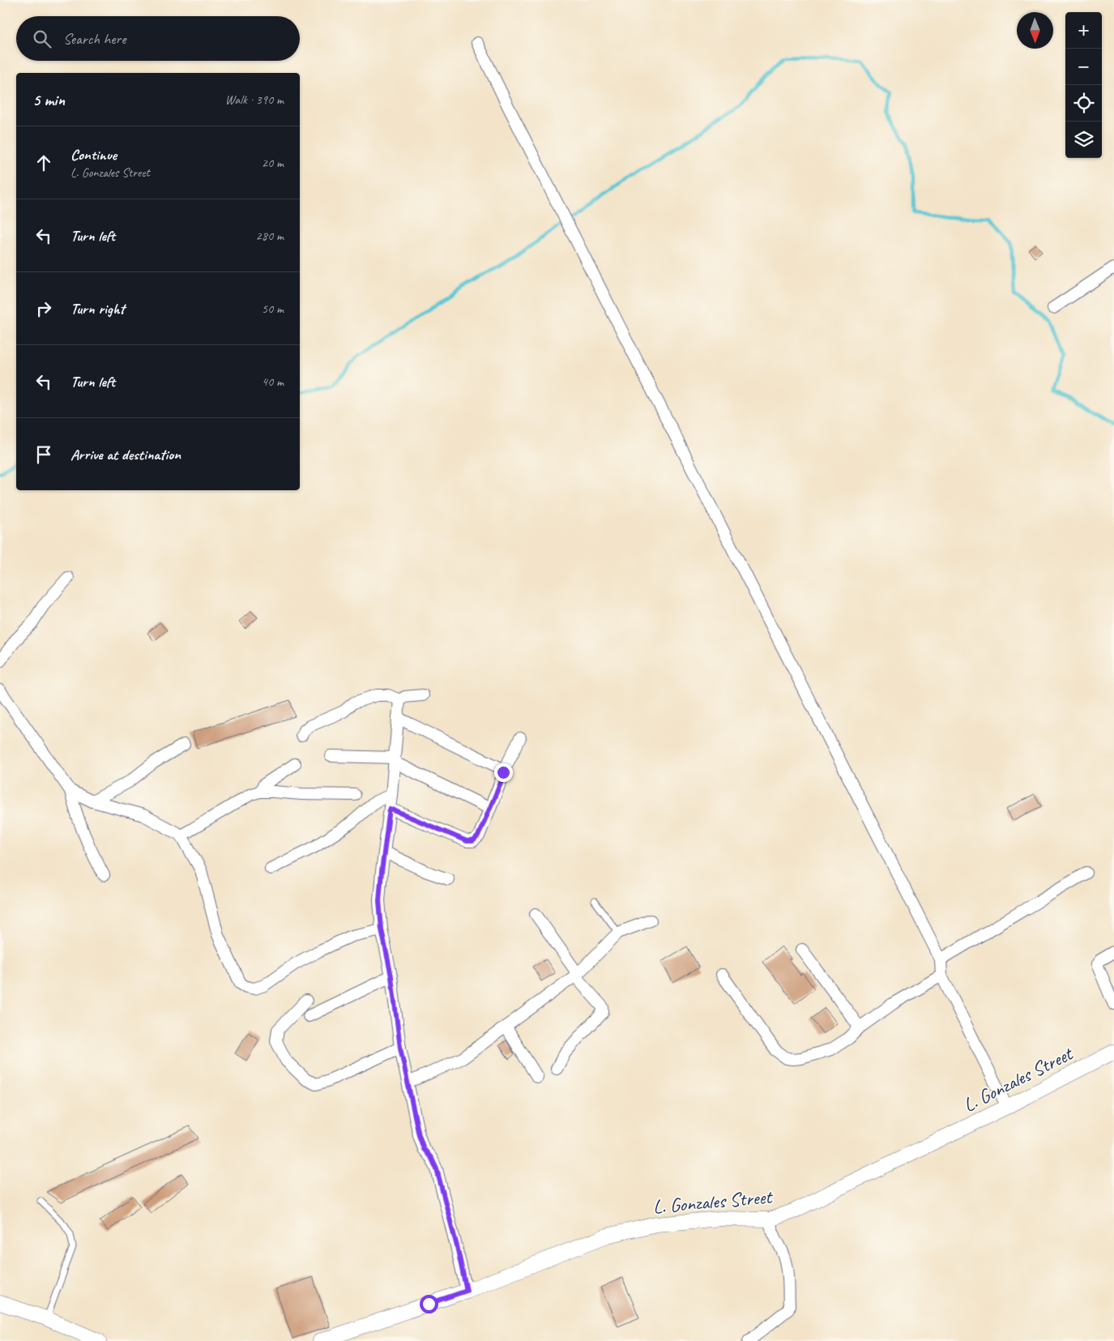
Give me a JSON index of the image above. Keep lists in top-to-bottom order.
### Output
{
  "streets": {
    "street": ["L. Gonzales Street"]
  },
  "north": "bottom",
  "page": {
    "map_buttons": ["+", "−"],
    "search": "Search here",
    "heading": ["5 min", "Walk · 390 m"],
    "list": [
      ["Continue", "L. Gonzales Street", "20 m"],
      ["Turn left", "280 m"],
      ["Turn right", "50 m"],
      ["Turn left", "40 m"],
      "Arrive at destination"
    ]
  }
}
